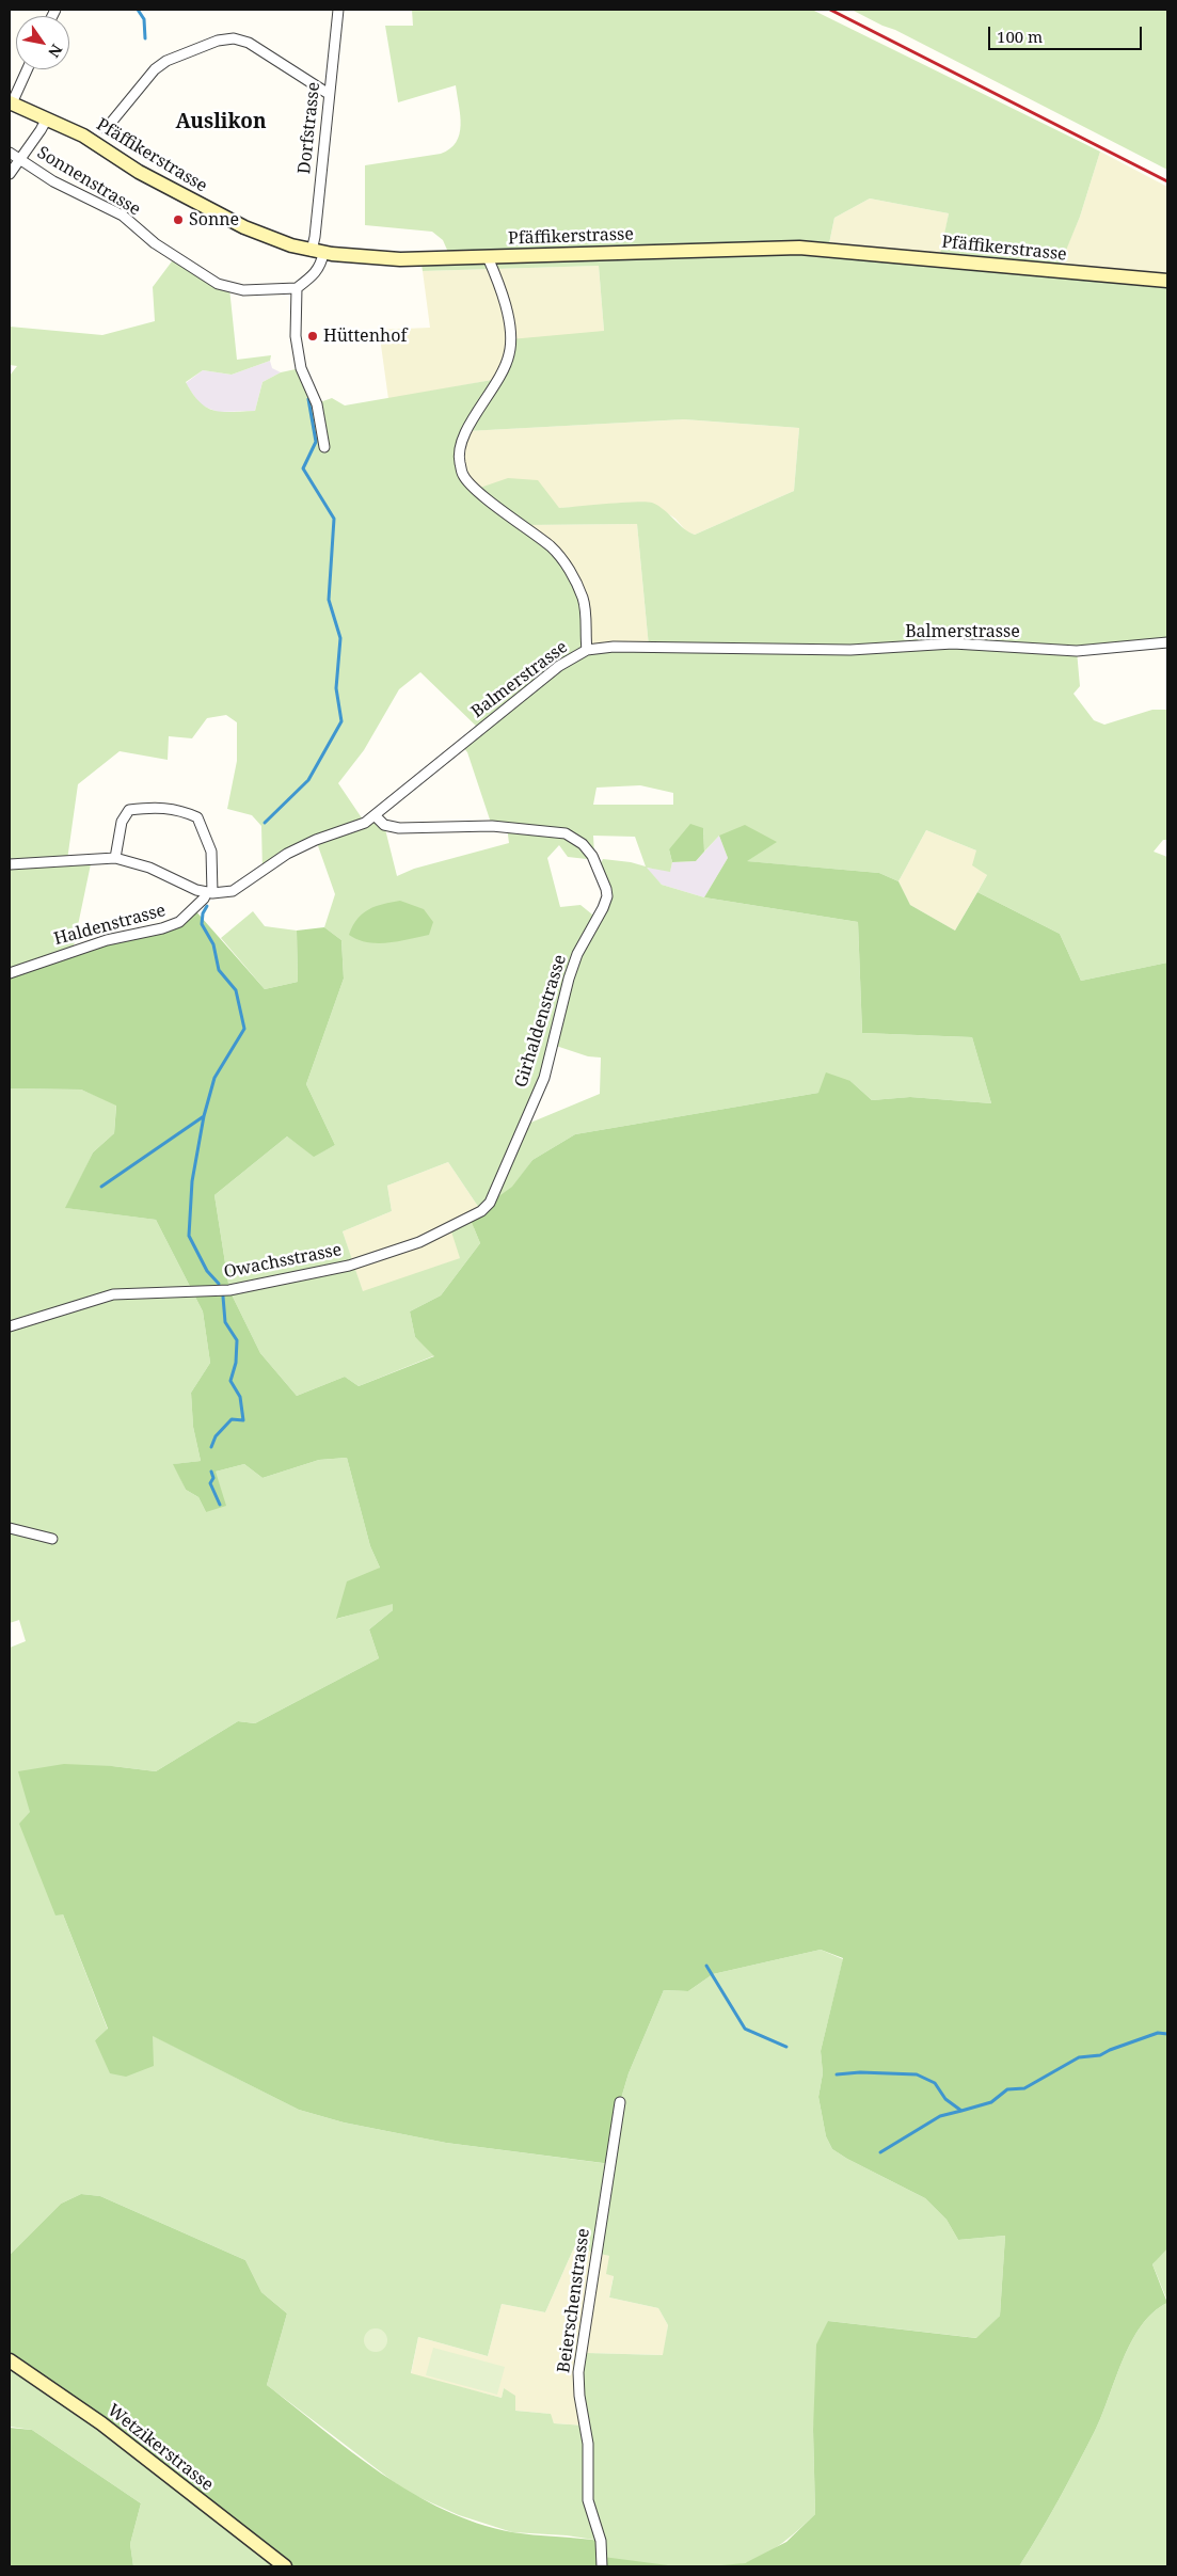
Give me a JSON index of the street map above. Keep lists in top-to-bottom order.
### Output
{
  "streets": {
    "main road": ["Pfäffikerstrasse", "Wetzikerstrasse"],
    "street": [
      "Dorfstrasse",
      "Sonnenstrasse",
      "Balmerstrasse",
      "Haldenstrasse",
      "Girhaldenstrasse",
      "Owachsstrasse",
      "Beierschenstrasse"
    ]
  },
  "crossings": [
    ["Dorfstrasse", "Pfäffikerstrasse"],
    ["Dorfstrasse", "Sonnenstrasse"],
    ["Balmerstrasse", "Haldenstrasse"],
    ["Balmerstrasse", "Girhaldenstrasse"],
    ["Girhaldenstrasse", "Owachsstrasse"]
  ],
  "districts": ["Auslikon"],
  "places": ["Sonne", "Hüttenhof"],
  "scale_bar": "100 m",
  "north": "bottom right"
}
